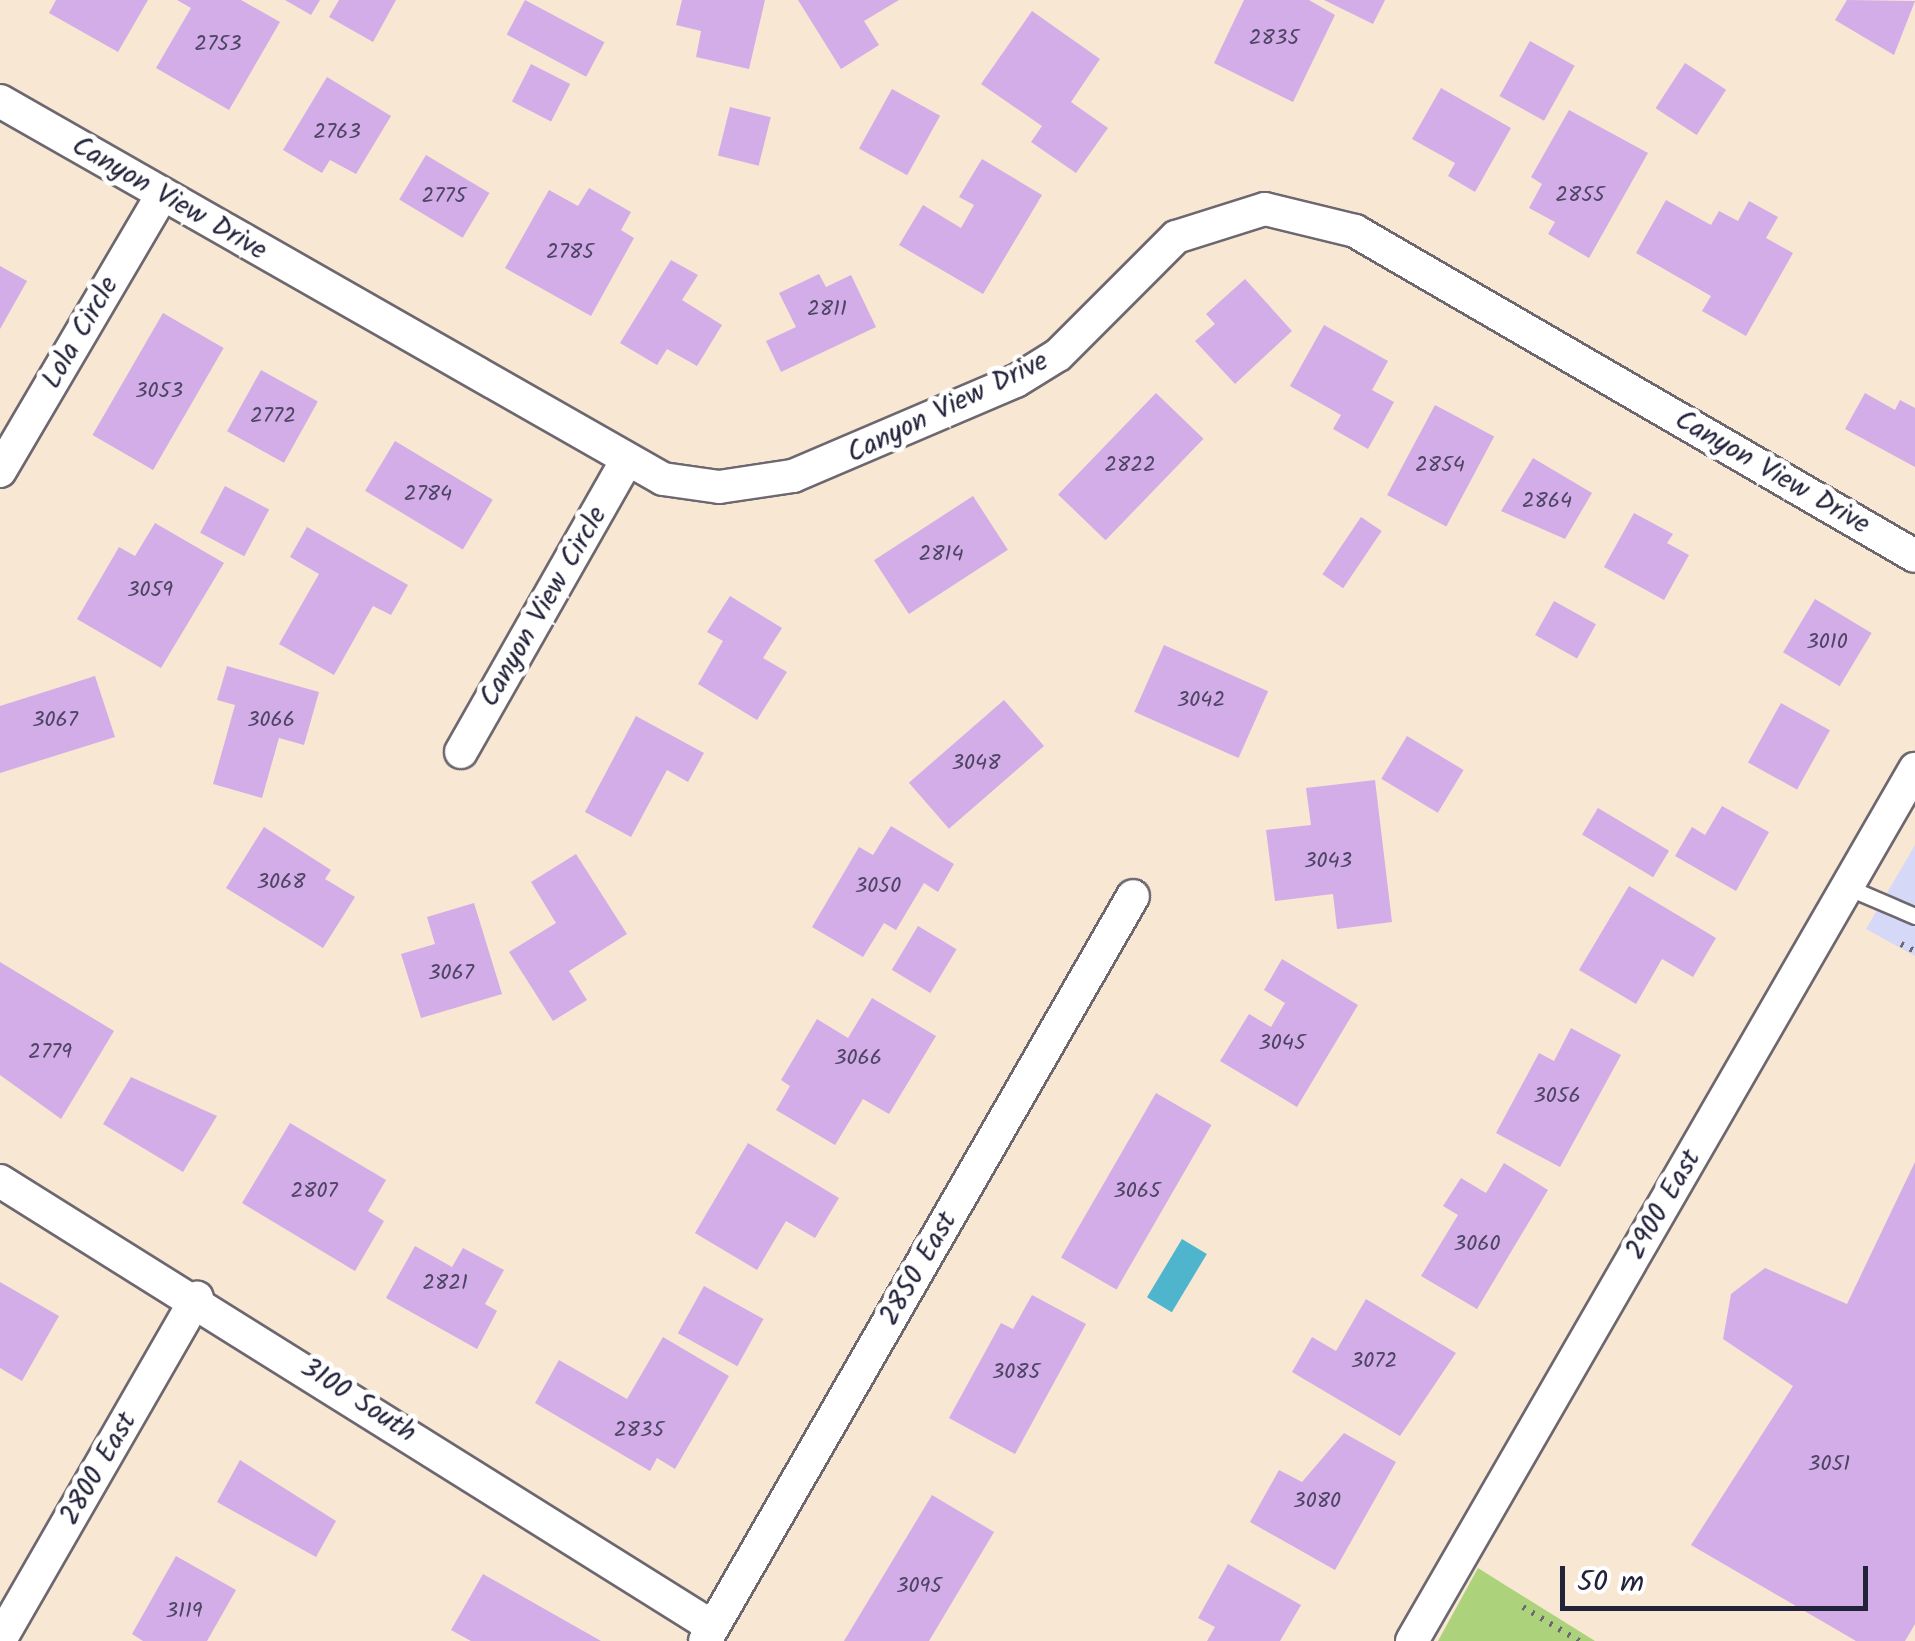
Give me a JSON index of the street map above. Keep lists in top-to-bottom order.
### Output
{
  "streets": {
    "street": [
      "Canyon View Drive",
      "Lola Circle",
      "Canyon View Circle",
      "2900 East",
      "2850 East",
      "3100 South",
      "2800 East"
    ]
  },
  "crossings": [
    ["Canyon View Drive", "Lola Circle"],
    ["Canyon View Drive", "Canyon View Circle"],
    ["2850 East", "3100 South"],
    ["3100 South", "2800 East"]
  ],
  "house_numbers": [
    "2835",
    "2753",
    "2763",
    "2855",
    "2775",
    "2785",
    "2811",
    "3053",
    "2772",
    "2822",
    "2854",
    "2784",
    "2864",
    "2814",
    "3059",
    "3010",
    "3042",
    "3067",
    "3066",
    "3048",
    "3043",
    "3068",
    "3050",
    "3067",
    "3045",
    "2779",
    "3066",
    "3056",
    "2807",
    "3065",
    "3060",
    "2821",
    "3072",
    "3085",
    "2835",
    "3051",
    "3080",
    "3095",
    "3119"
  ],
  "scale_bar": "50 m"
}
